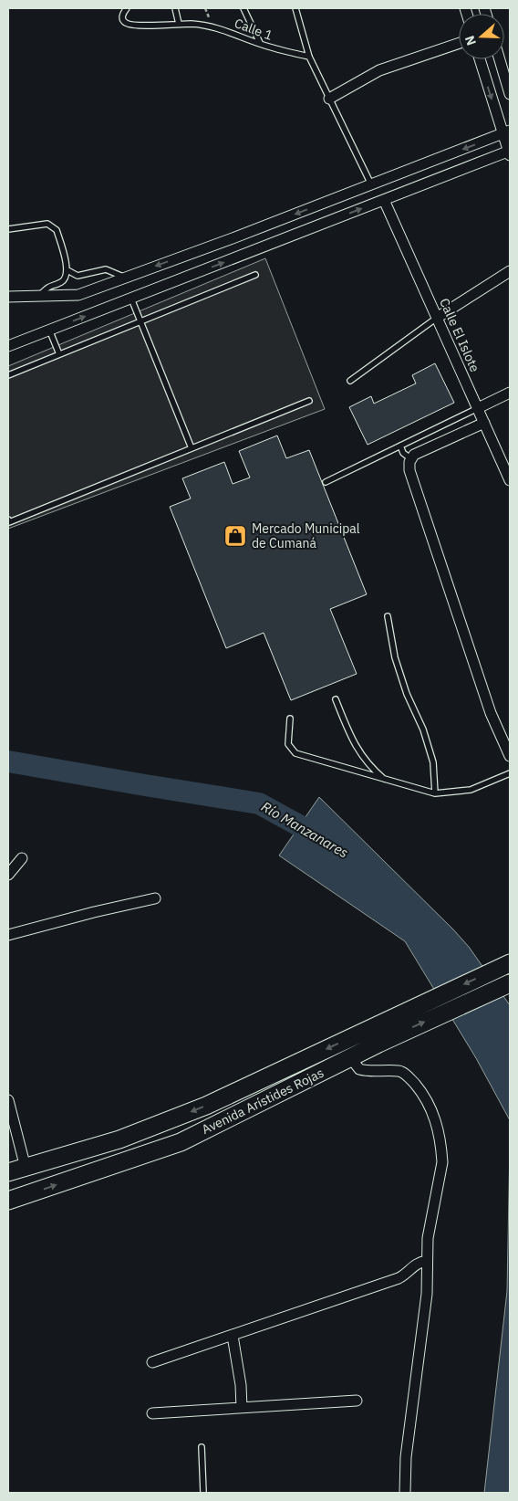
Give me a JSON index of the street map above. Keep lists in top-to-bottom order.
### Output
{
  "streets": {
    "main road": ["Avenida Arístides Rojas"],
    "street": ["Calle El Islote"],
    "lane": ["Calle 1"]
  },
  "water": ["Río Manzanares"],
  "places": {
    "shop": ["Mercado Municipal de Cumaná"]
  },
  "north": "left"
}
